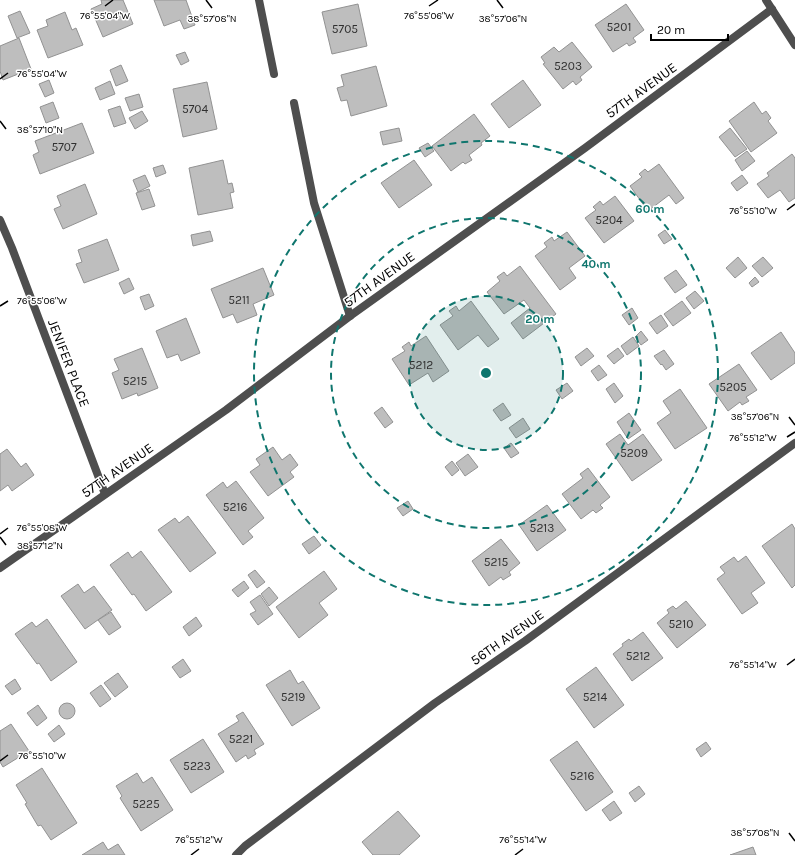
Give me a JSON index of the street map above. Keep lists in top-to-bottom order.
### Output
{
  "streets": {
    "street": ["57TH AVENUE", "JENIFER PLACE", "56TH AVENUE"]
  },
  "crossings": [
    ["57TH AVENUE", "JENIFER PLACE"]
  ],
  "house_numbers": [
    "5201",
    "5705",
    "5203",
    "5704",
    "5707",
    "5204",
    "5211",
    "5212",
    "5215",
    "5205",
    "5209",
    "5216",
    "5213",
    "5215",
    "5210",
    "5212",
    "5219",
    "5214",
    "5221",
    "5223",
    "5216",
    "5225"
  ],
  "scale_bar": "20 m",
  "coordinates": [
    "76°55'04\"W",
    "76°55'06\"W",
    "38°57'08\"N",
    "38°57'06\"N",
    "38°57'10\"N",
    "76°55'10\"W",
    "76°55'12\"W",
    "76°55'08\"W",
    "38°57'12\"N",
    "76°55'14\"W"
  ],
  "rings": ["60 m", "40 m", "20 m"]
}
